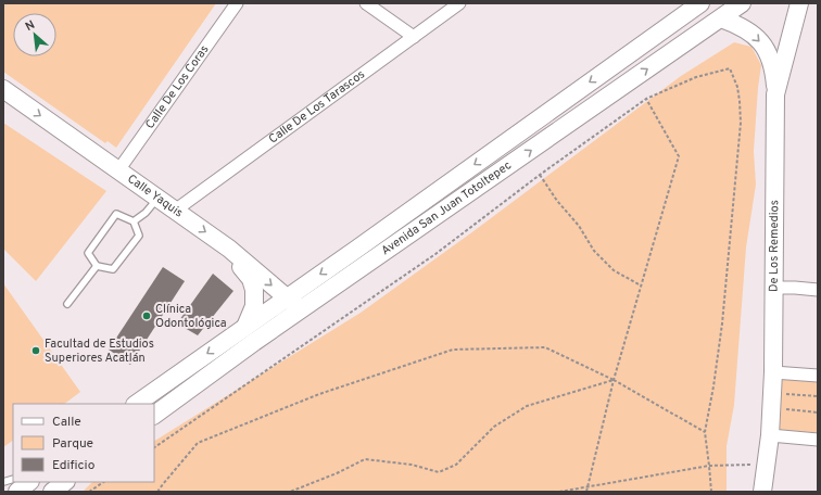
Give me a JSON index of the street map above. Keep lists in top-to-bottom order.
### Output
{
  "streets": {
    "main road": ["Calle Yaquis", "Avenida San Juan Totoltepec", "De Los Remedios"],
    "street": ["Calle De Los Coras", "Calle De Los Tarascos"]
  },
  "crossings": [
    ["Calle De Los Coras", "Calle Yaquis"],
    ["Calle De Los Tarascos", "Calle Yaquis"],
    ["Calle Yaquis", "Avenida San Juan Totoltepec"]
  ],
  "one_way": ["Calle Yaquis"],
  "places": ["Clínica Odontológica", "Facultad de Estudios Superiores Acatlán"],
  "legend": ["Calle", "Parque", "Edificio"],
  "north": "top left"
}
